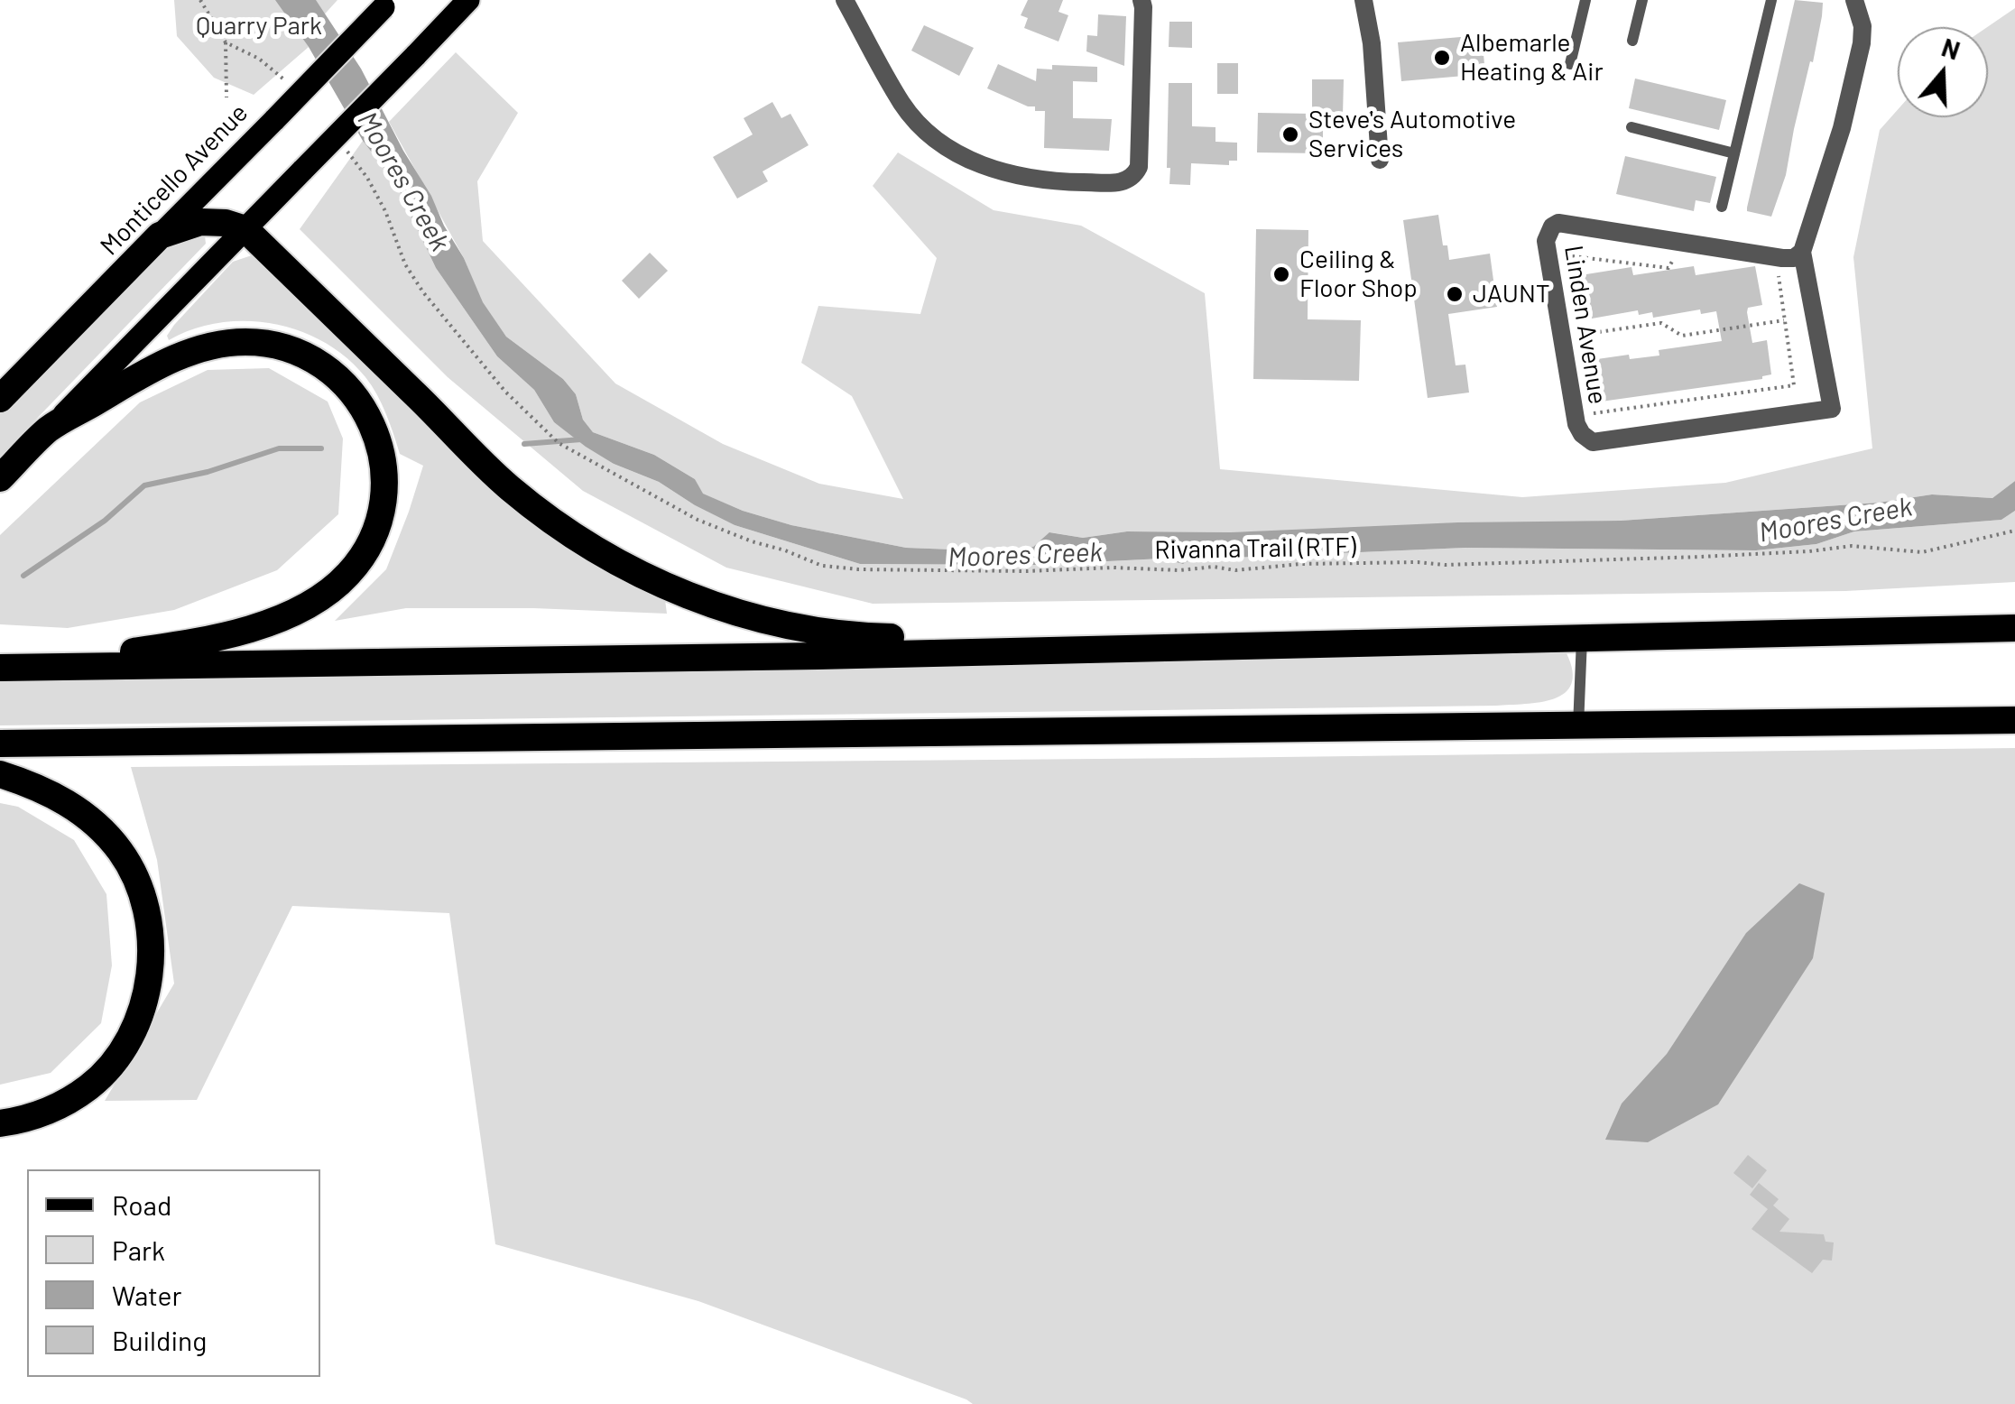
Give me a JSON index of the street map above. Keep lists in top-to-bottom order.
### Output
{
  "streets": {
    "highway": ["Monticello Avenue"],
    "street": ["Linden Avenue"],
    "path": ["Rivanna Trail (RTF)"]
  },
  "water": ["Moores Creek"],
  "parks": ["Quarry Park"],
  "places": [
    "Albemarle Heating & Air",
    "Steve's Automotive Services",
    "Ceiling & Floor Shop",
    "JAUNT"
  ],
  "legend": [
    "Road",
    "Park",
    "Water",
    "Building"
  ],
  "north": "top"
}
